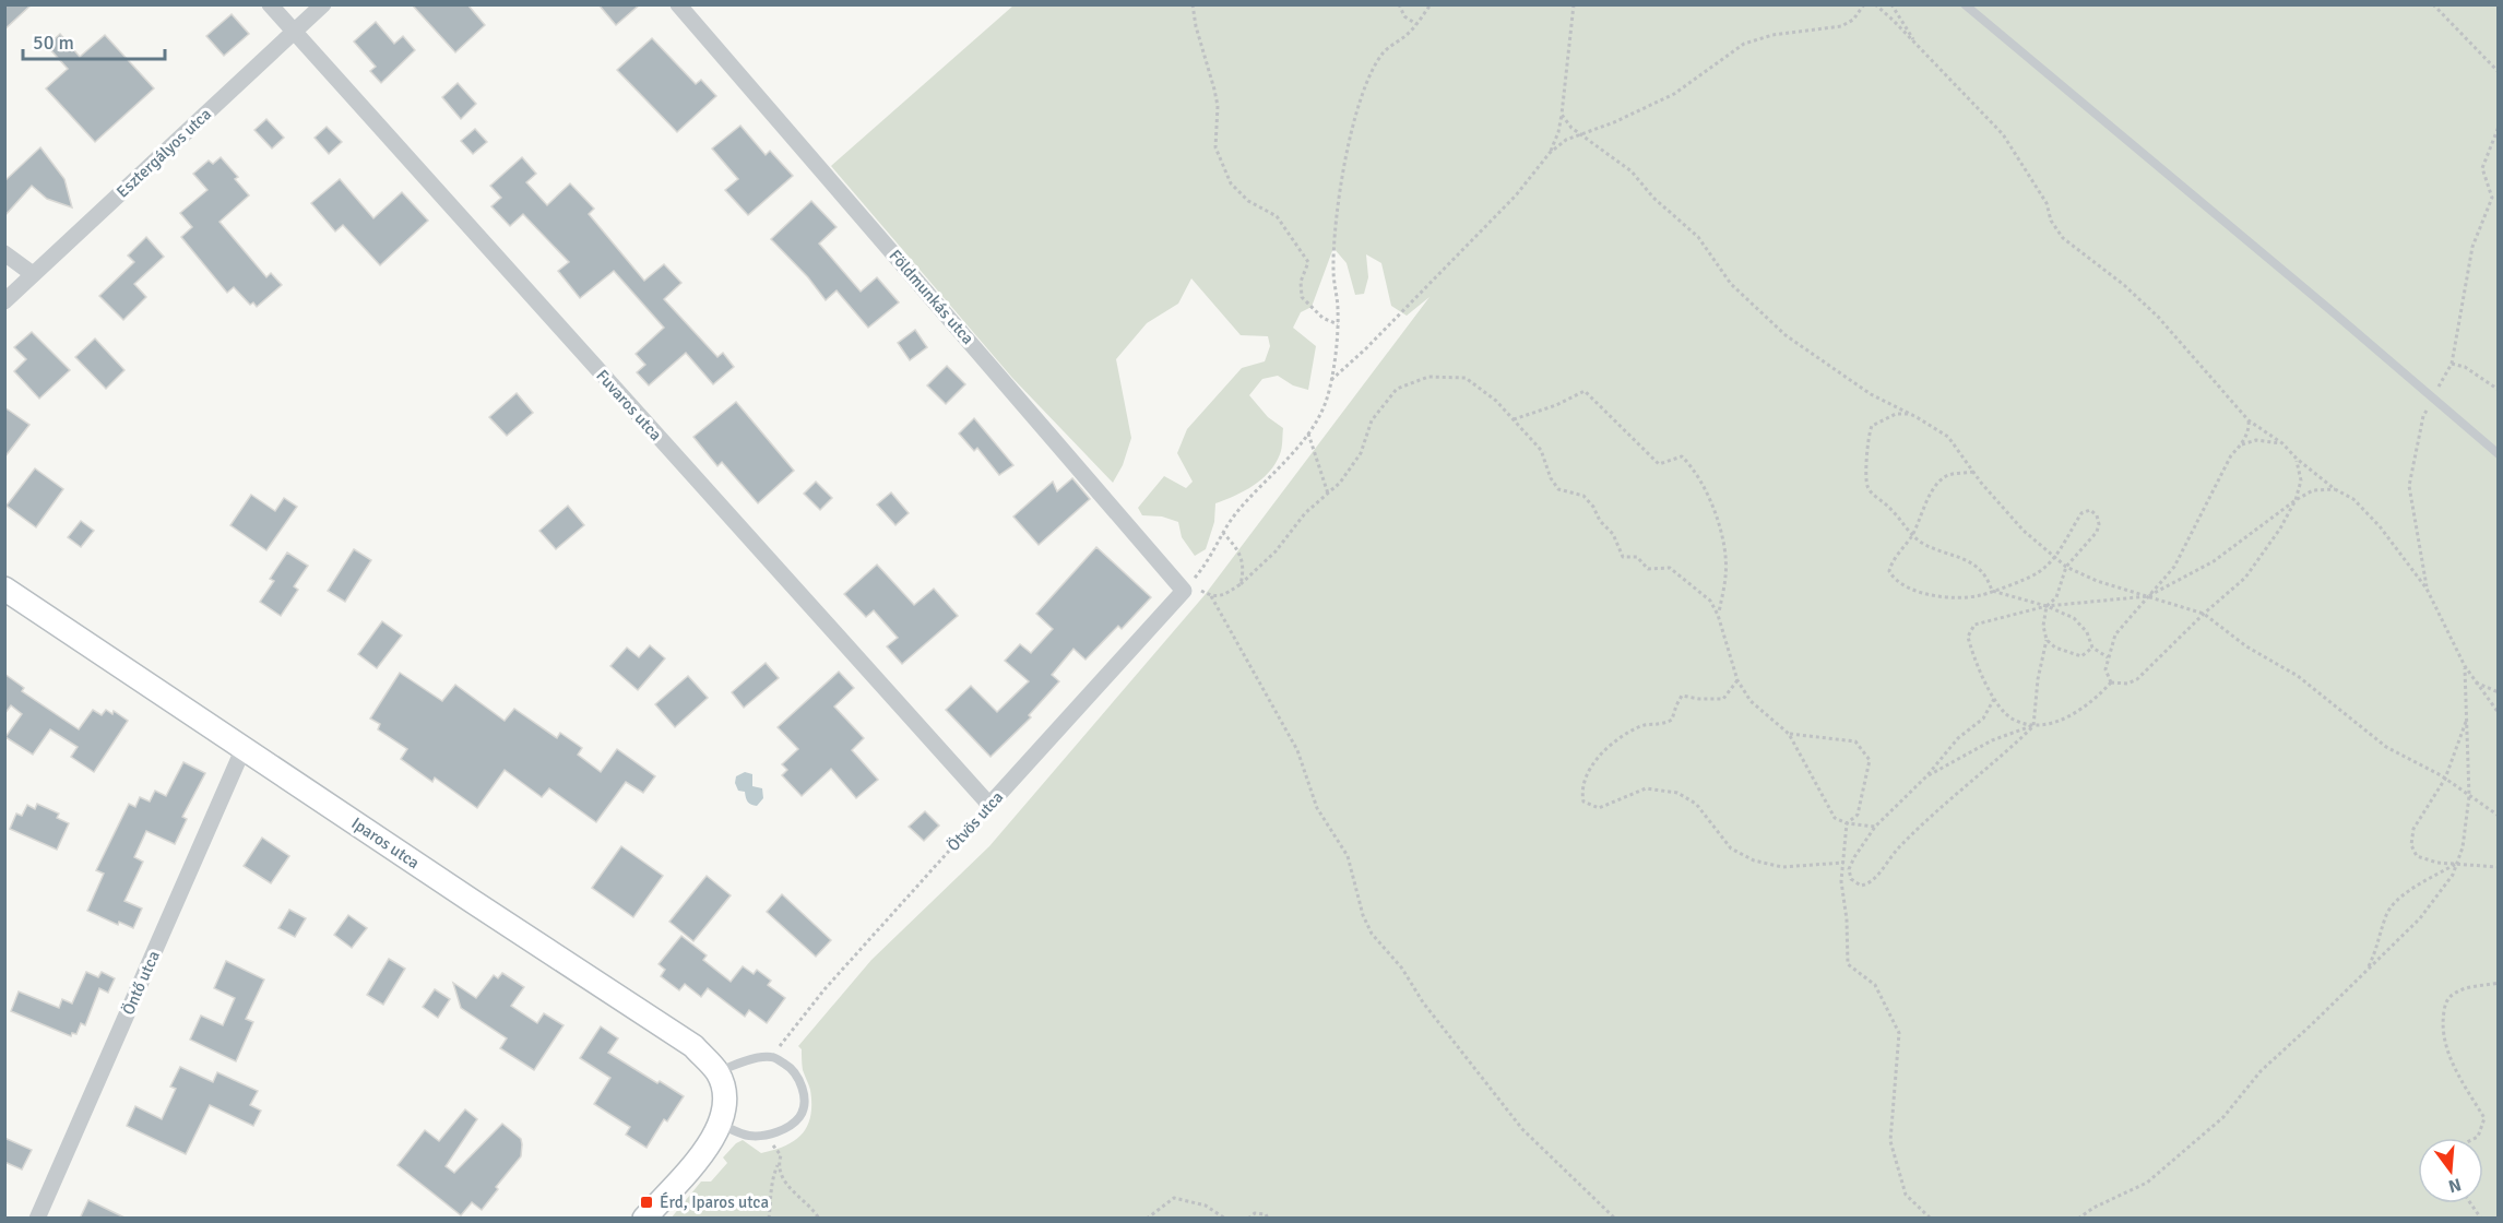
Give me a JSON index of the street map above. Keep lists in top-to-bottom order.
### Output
{
  "streets": {
    "street": [
      "Esztergályos utca",
      "Földmunkás utca",
      "Fuvaros utca",
      "Ötvös utca",
      "Iparos utca",
      "Öntő utca"
    ]
  },
  "crossings": [
    ["Esztergályos utca", "Fuvaros utca"],
    ["Földmunkás utca", "Ötvös utca"],
    ["Fuvaros utca", "Ötvös utca"],
    ["Ötvös utca", "Iparos utca"],
    ["Iparos utca", "Öntő utca"]
  ],
  "places": {
    "transit": ["Érd, Iparos utca"]
  },
  "scale_bar": "50 m",
  "north": "bottom"
}
